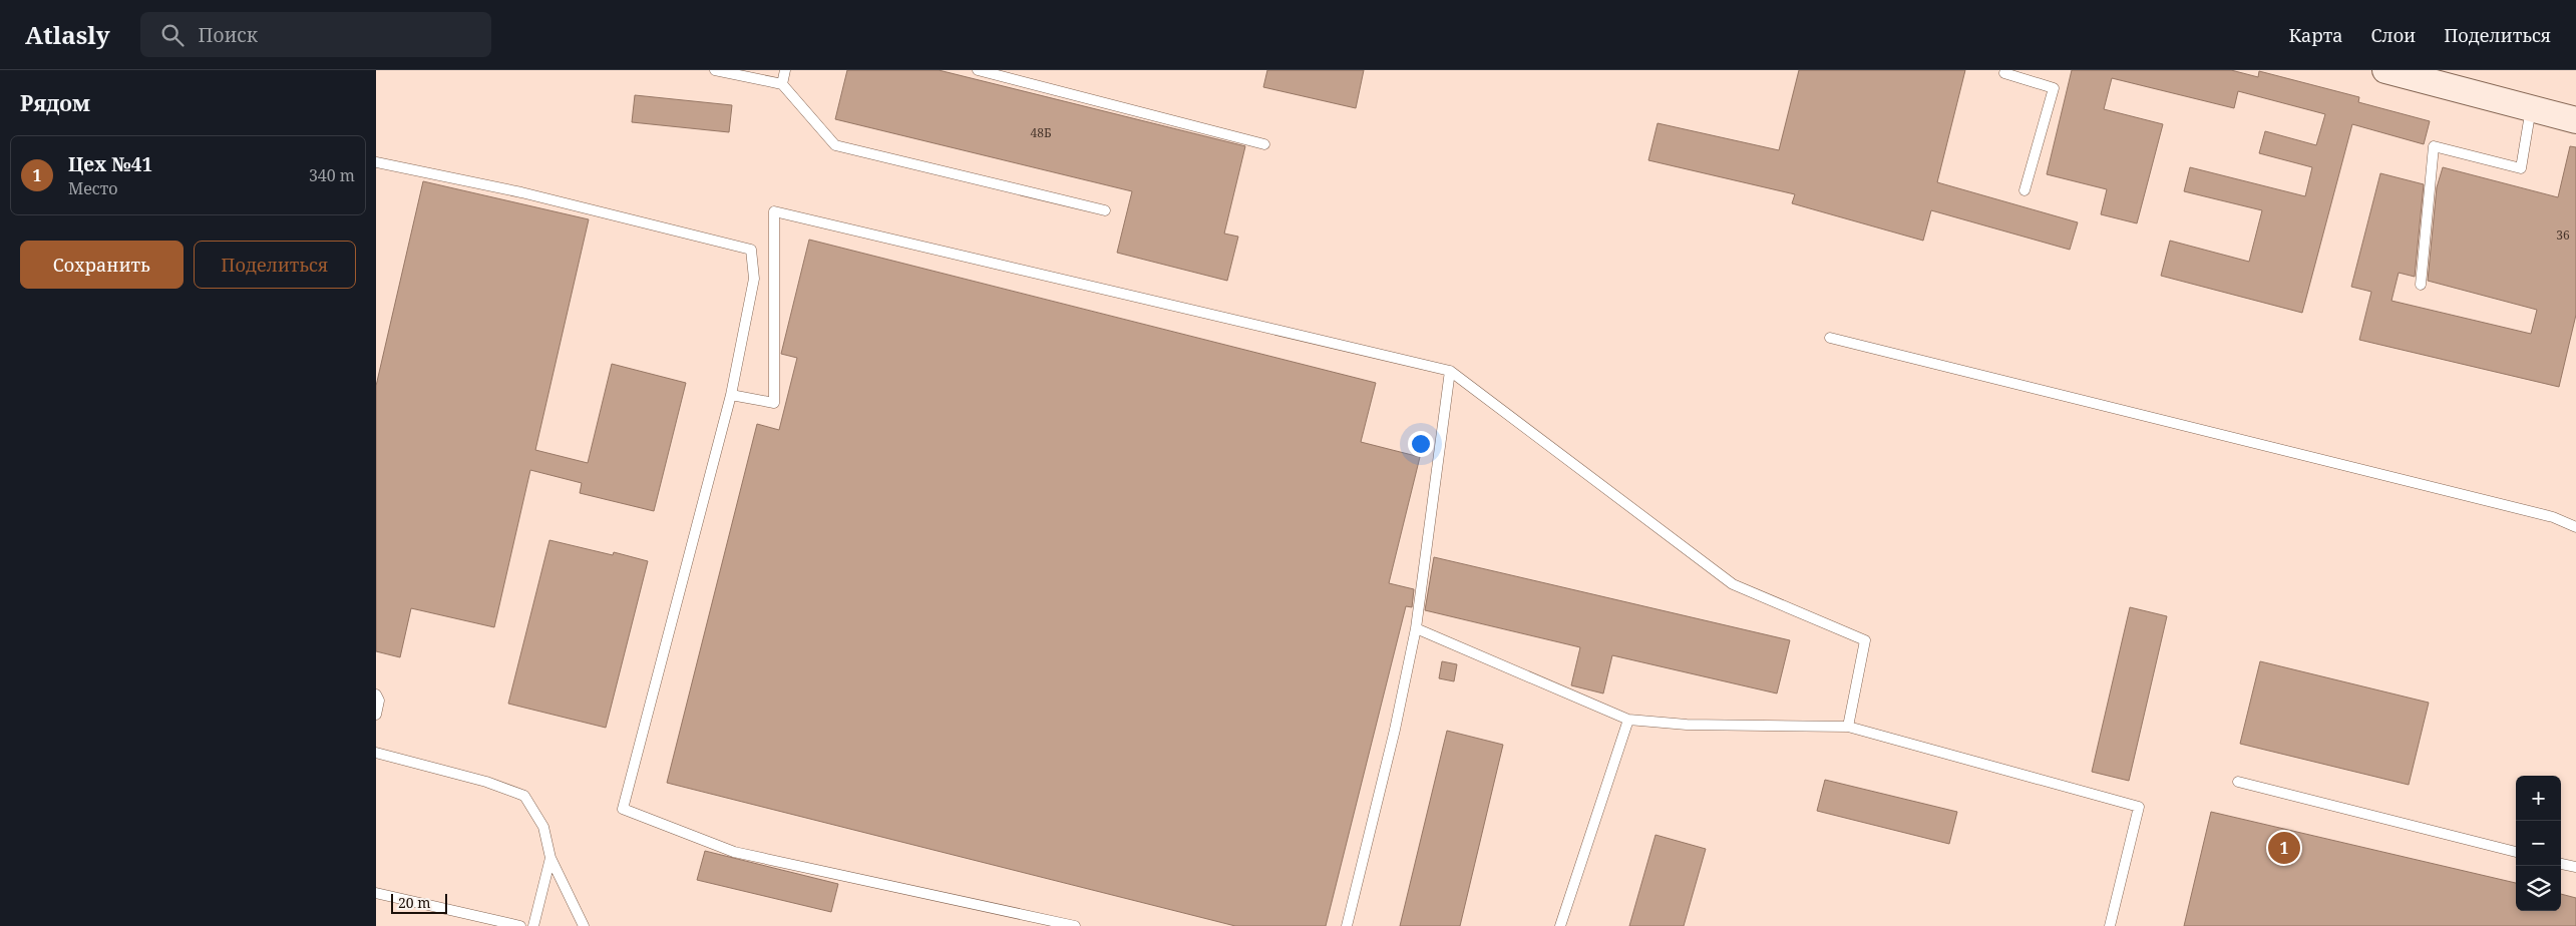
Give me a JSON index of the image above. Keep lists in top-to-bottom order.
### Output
{
  "house_numbers": ["48Б", "36"],
  "scale_bar": "20 m",
  "page": {
    "header": "Atlasly",
    "search": "Поиск",
    "nav": ["Карта", "Слои", "Поделиться"],
    "heading": "Рядом",
    "list": [
      {
        "mark": "1",
        "name": "Цех №41",
        "note": "Место",
        "value": "340 m"
      }
    ],
    "buttons": ["Сохранить", "Поделиться"],
    "map_buttons": ["+", "−"],
    "pins": "1",
    "scale": "20 m"
  }
}
